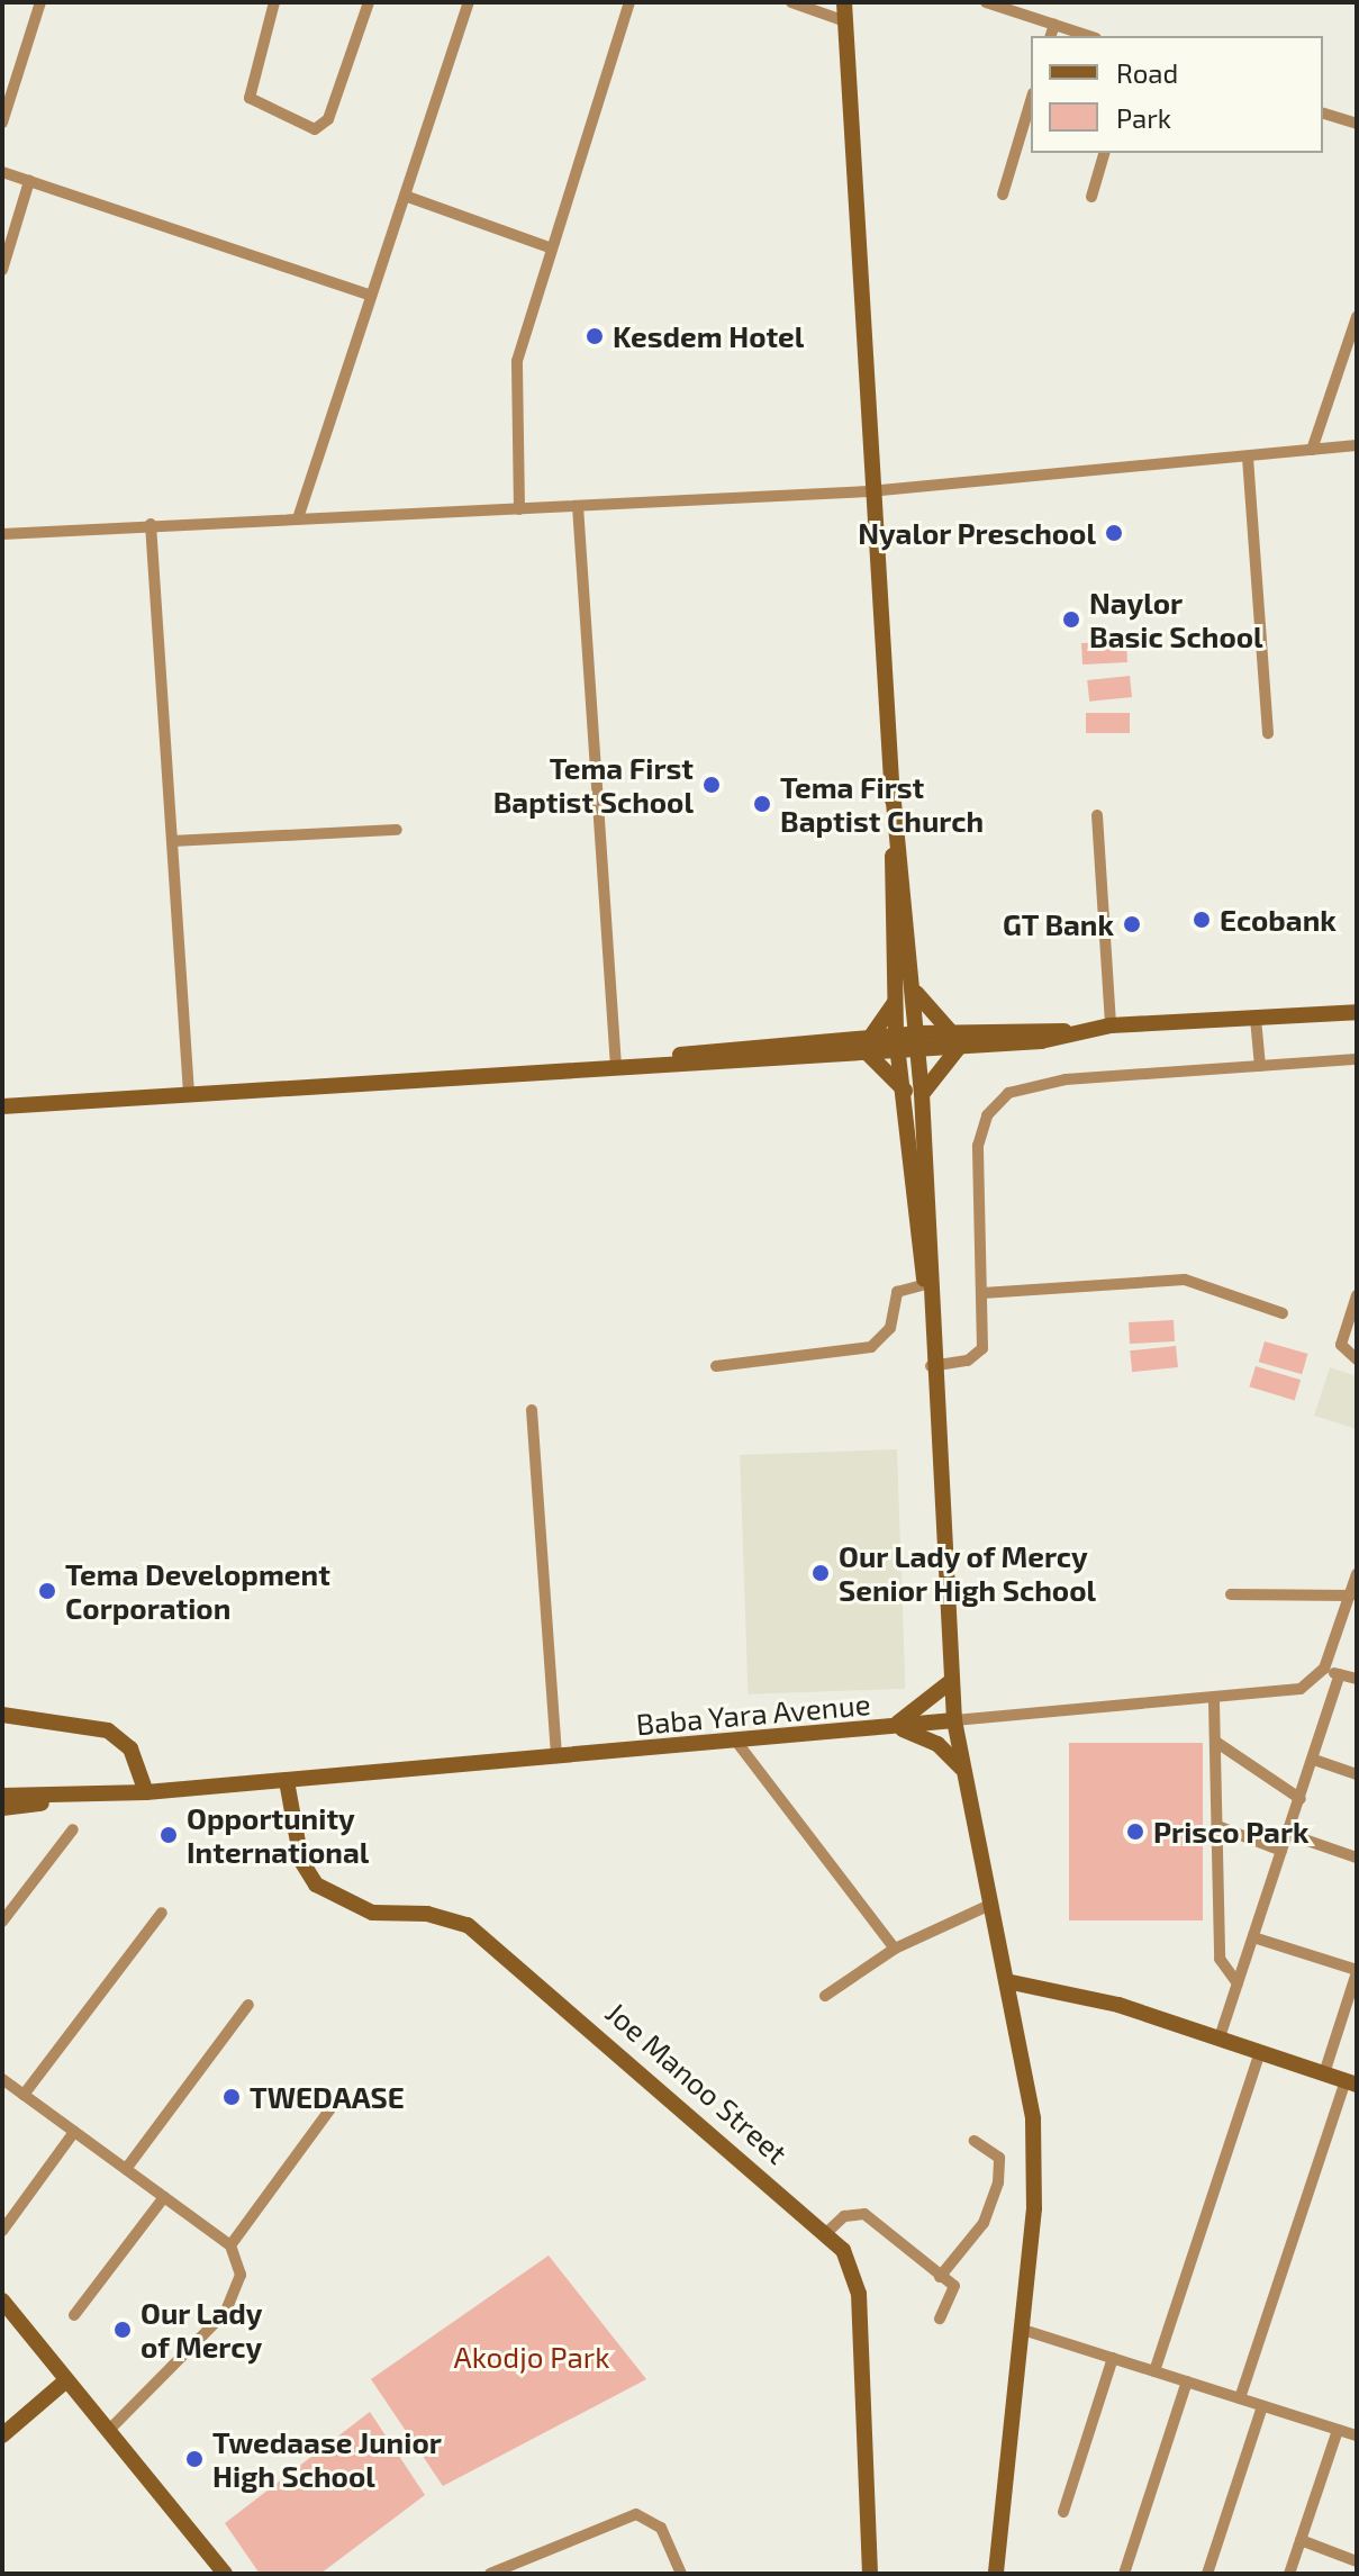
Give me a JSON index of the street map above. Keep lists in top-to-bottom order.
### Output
{
  "streets": {
    "main road": ["Baba Yara Avenue", "Joe Manoo Street"]
  },
  "crossings": [
    ["Baba Yara Avenue", "Joe Manoo Street"]
  ],
  "parks": ["Akodjo Park"],
  "places": [
    "Kesdem Hotel",
    "Nyalor Preschool",
    "Naylor Basic School",
    "Tema First Baptist School",
    "Tema First Baptist Church",
    "Ecobank",
    "GT Bank",
    "Our Lady of Mercy Senior High School",
    "Tema Development Corporation",
    "Prisco Park",
    "Opportunity International",
    "TWEDAASE",
    "Our Lady of Mercy",
    "Twedaase Junior High School"
  ],
  "legend": ["Road", "Park"]
}
